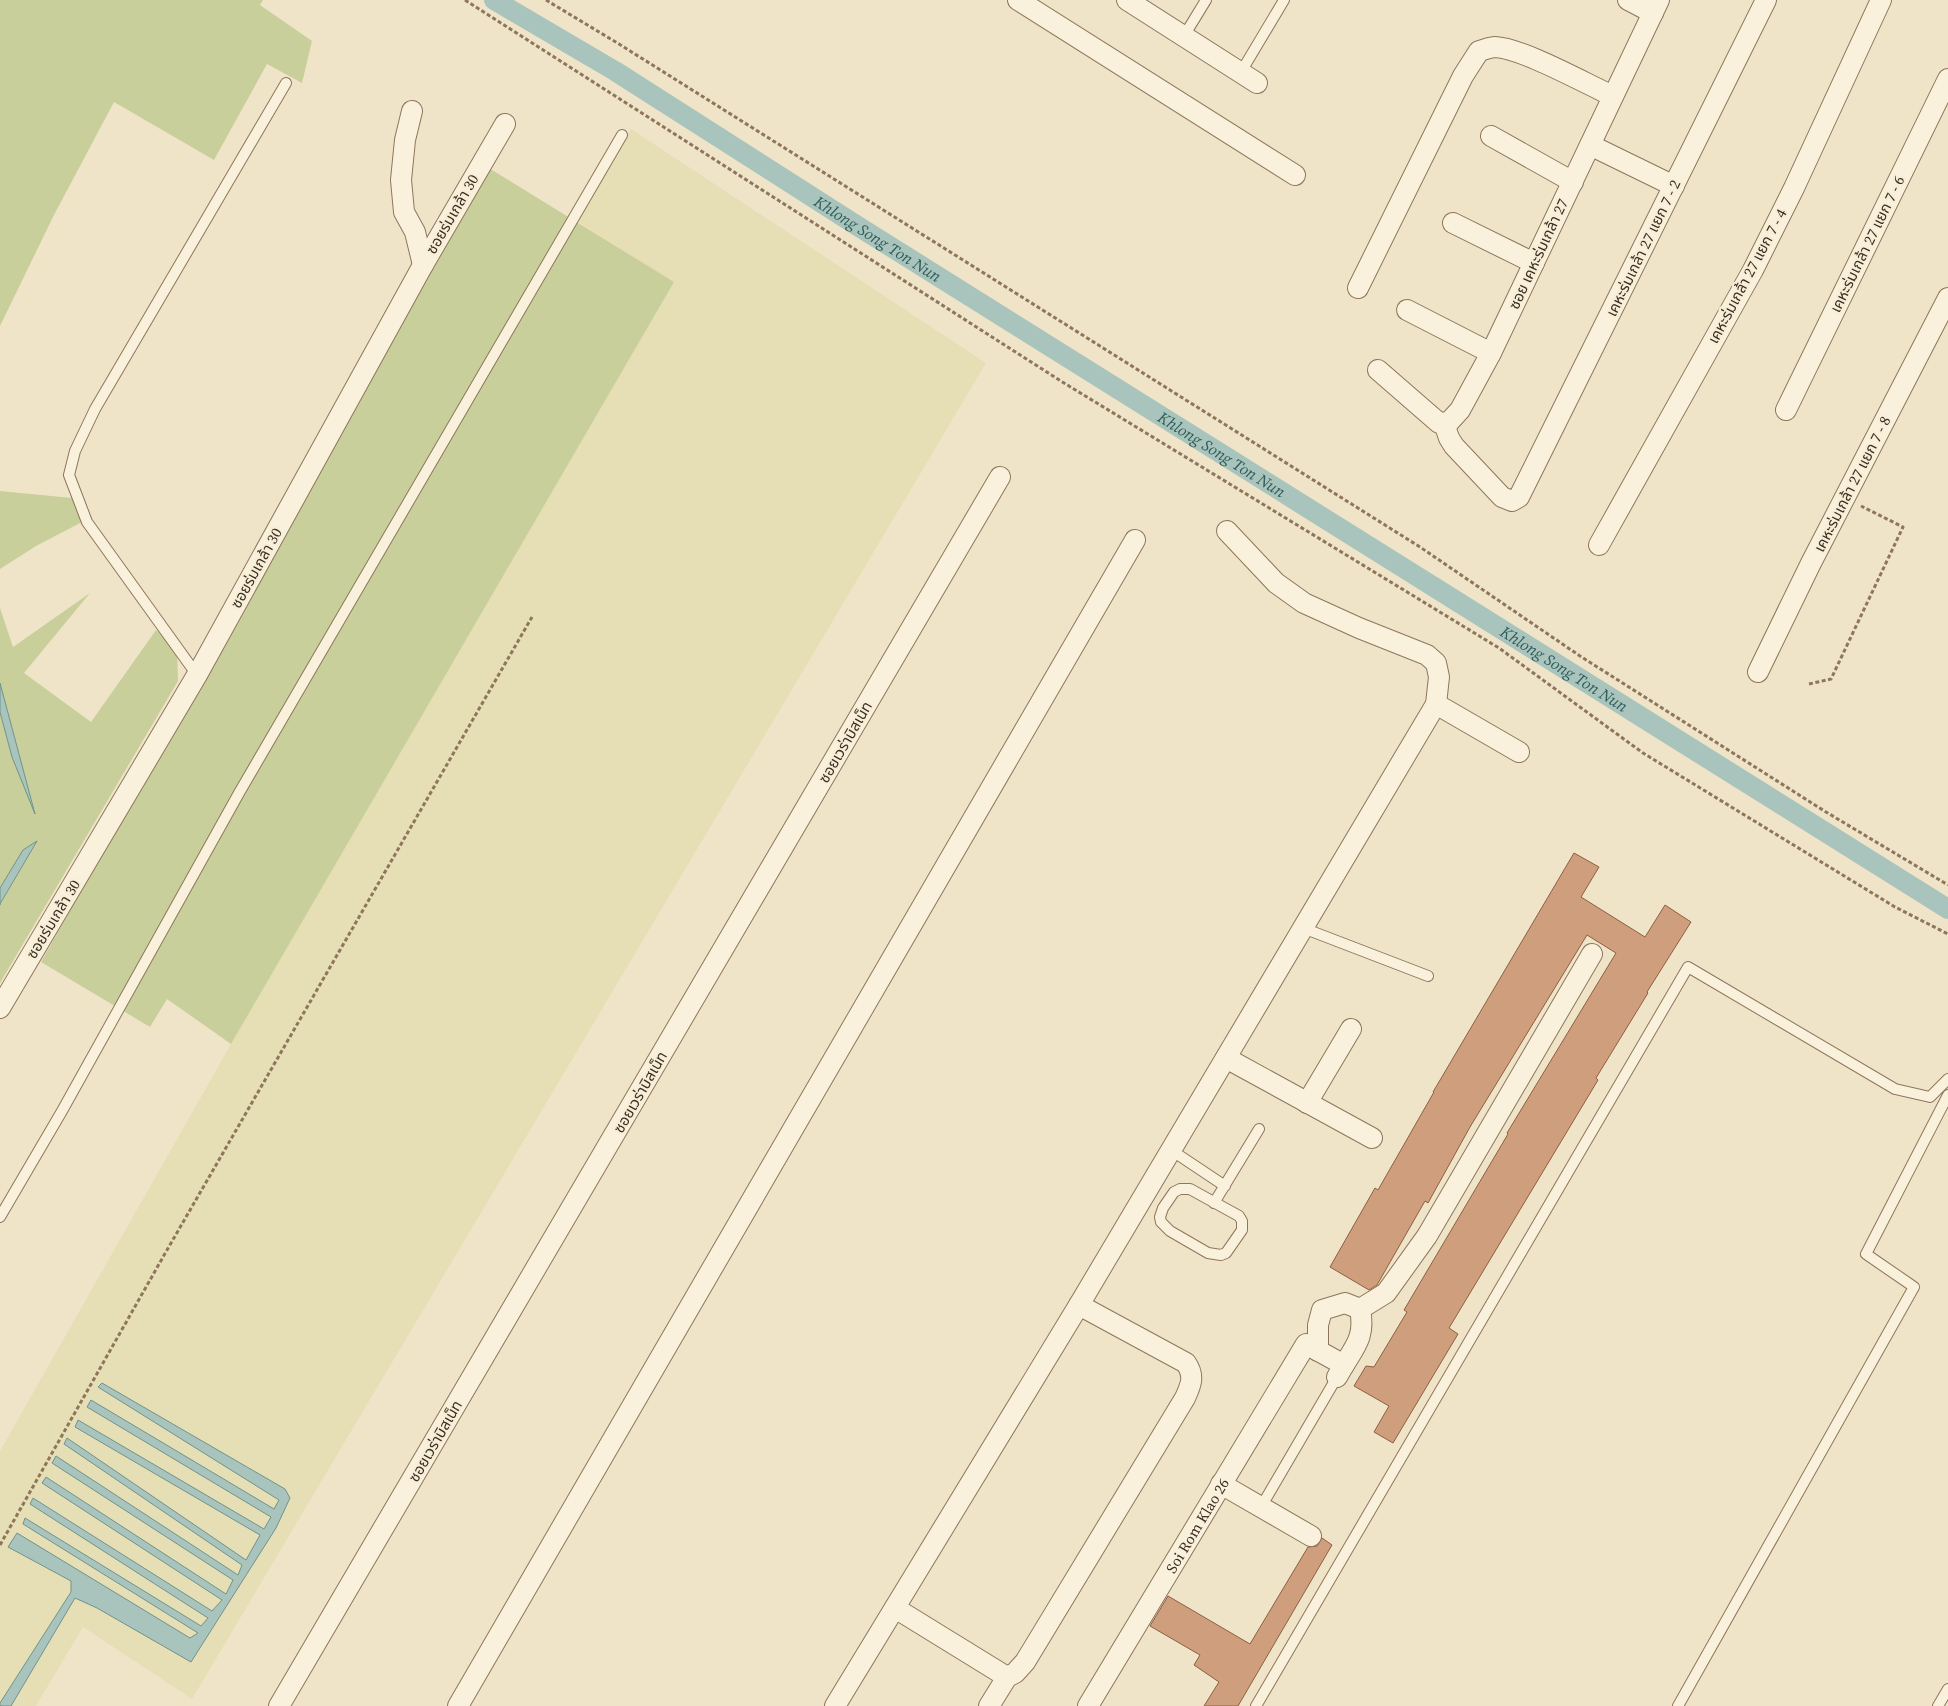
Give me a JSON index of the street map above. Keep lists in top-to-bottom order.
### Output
{
  "streets": {
    "street": [
      "ซอยร่มเกล้า 30",
      "เคหะร่มเกล้า 27 แยก 7 - 6",
      "เคหะร่มเกล้า 27 แยก 7 - 2",
      "ซอย เคหะร่มเกล้า 27",
      "เคหะร่มเกล้า 27 แยก 7 - 4",
      "เคหะร่มเกล้า 27 แยก 7 - 8",
      "ซอยเวร่าบิสเน็ท",
      "Soi Rom Klao 26"
    ]
  },
  "crossings": [
    ["เคหะร่มเกล้า 27 แยก 7 - 2", "ซอย เคหะร่มเกล้า 27"]
  ],
  "water": ["Khlong Song Ton Nun"]
}
